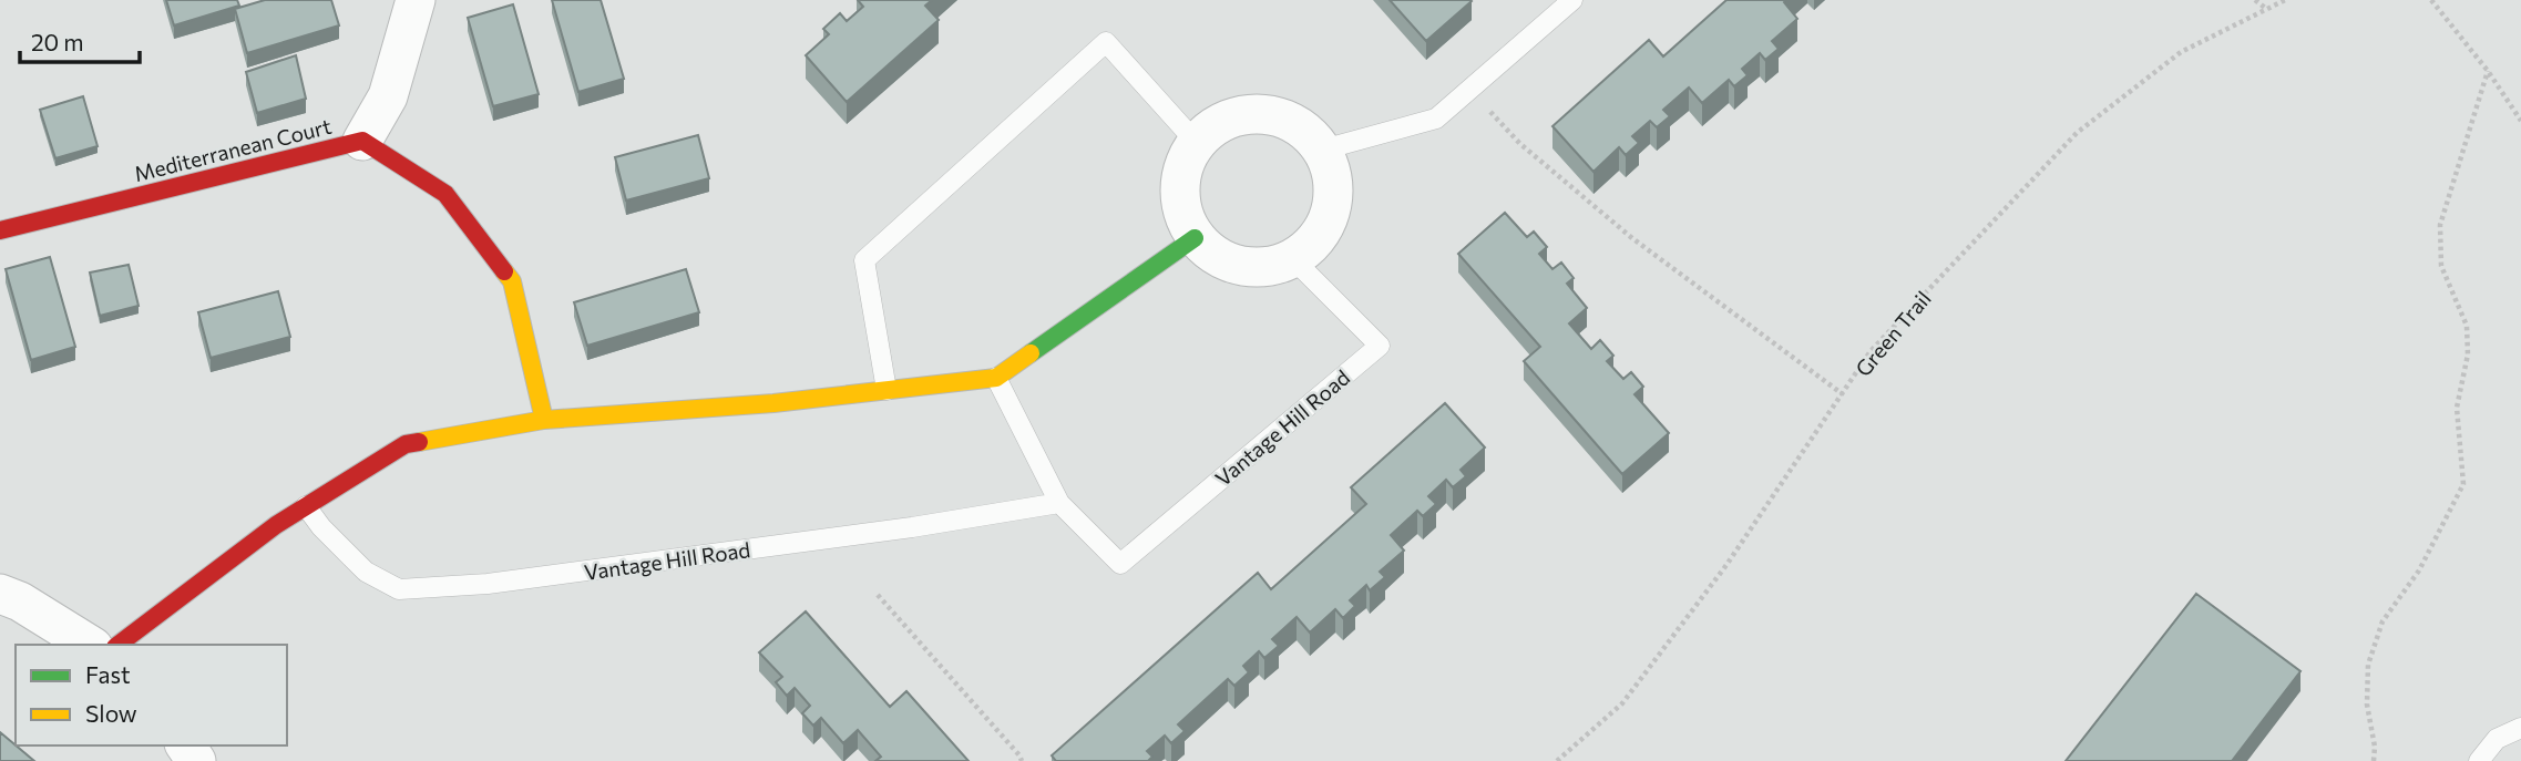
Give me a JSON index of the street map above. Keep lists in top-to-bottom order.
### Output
{
  "streets": {
    "street": ["Mediterranean Court"],
    "lane": ["Vantage Hill Road"],
    "path": ["Green Trail"]
  },
  "legend": ["Fast", "Slow"],
  "scale_bar": "20 m"
}
